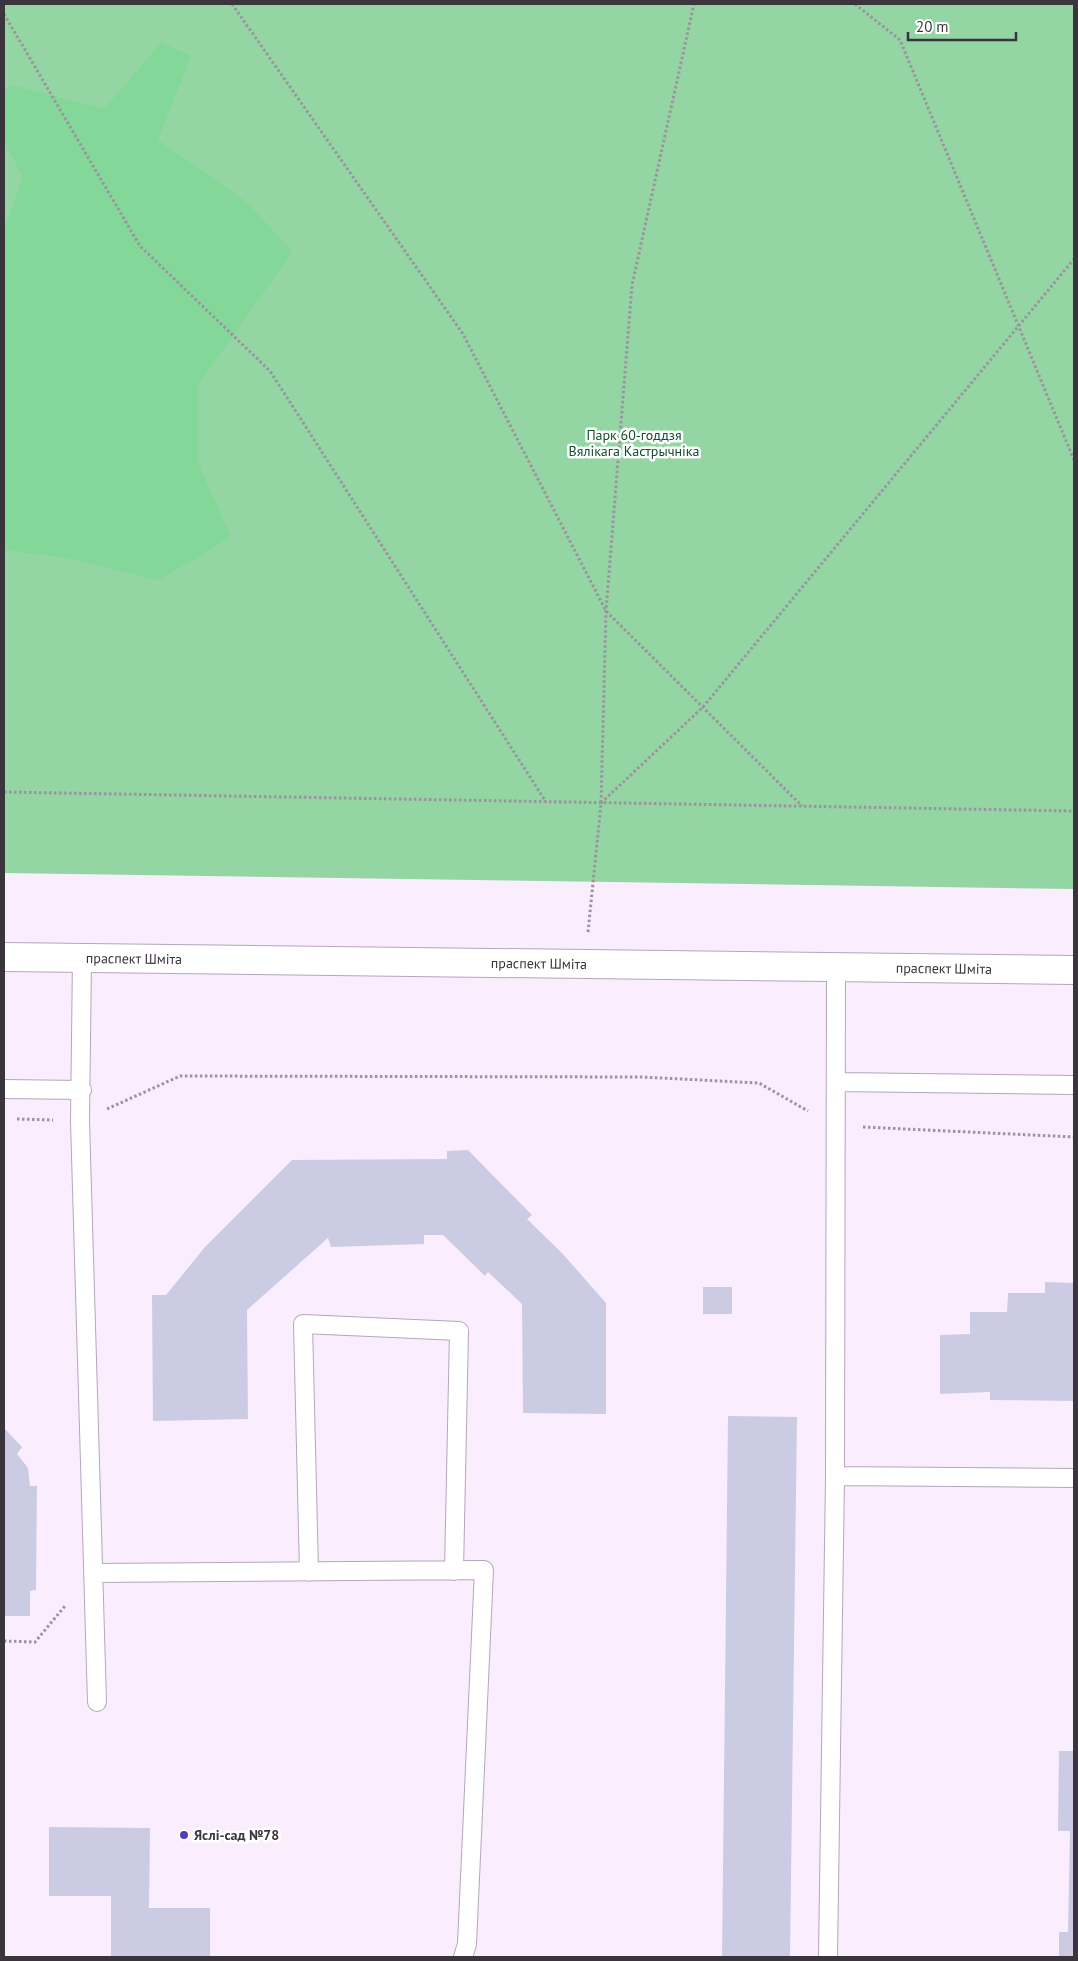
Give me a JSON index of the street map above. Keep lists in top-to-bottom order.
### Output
{
  "streets": {
    "main road": ["праспект Шміта"]
  },
  "parks": ["Парк 60-годдзя Вялікага Кастрычніка"],
  "places": ["Яслі-сад №78"],
  "scale_bar": "20 m"
}
